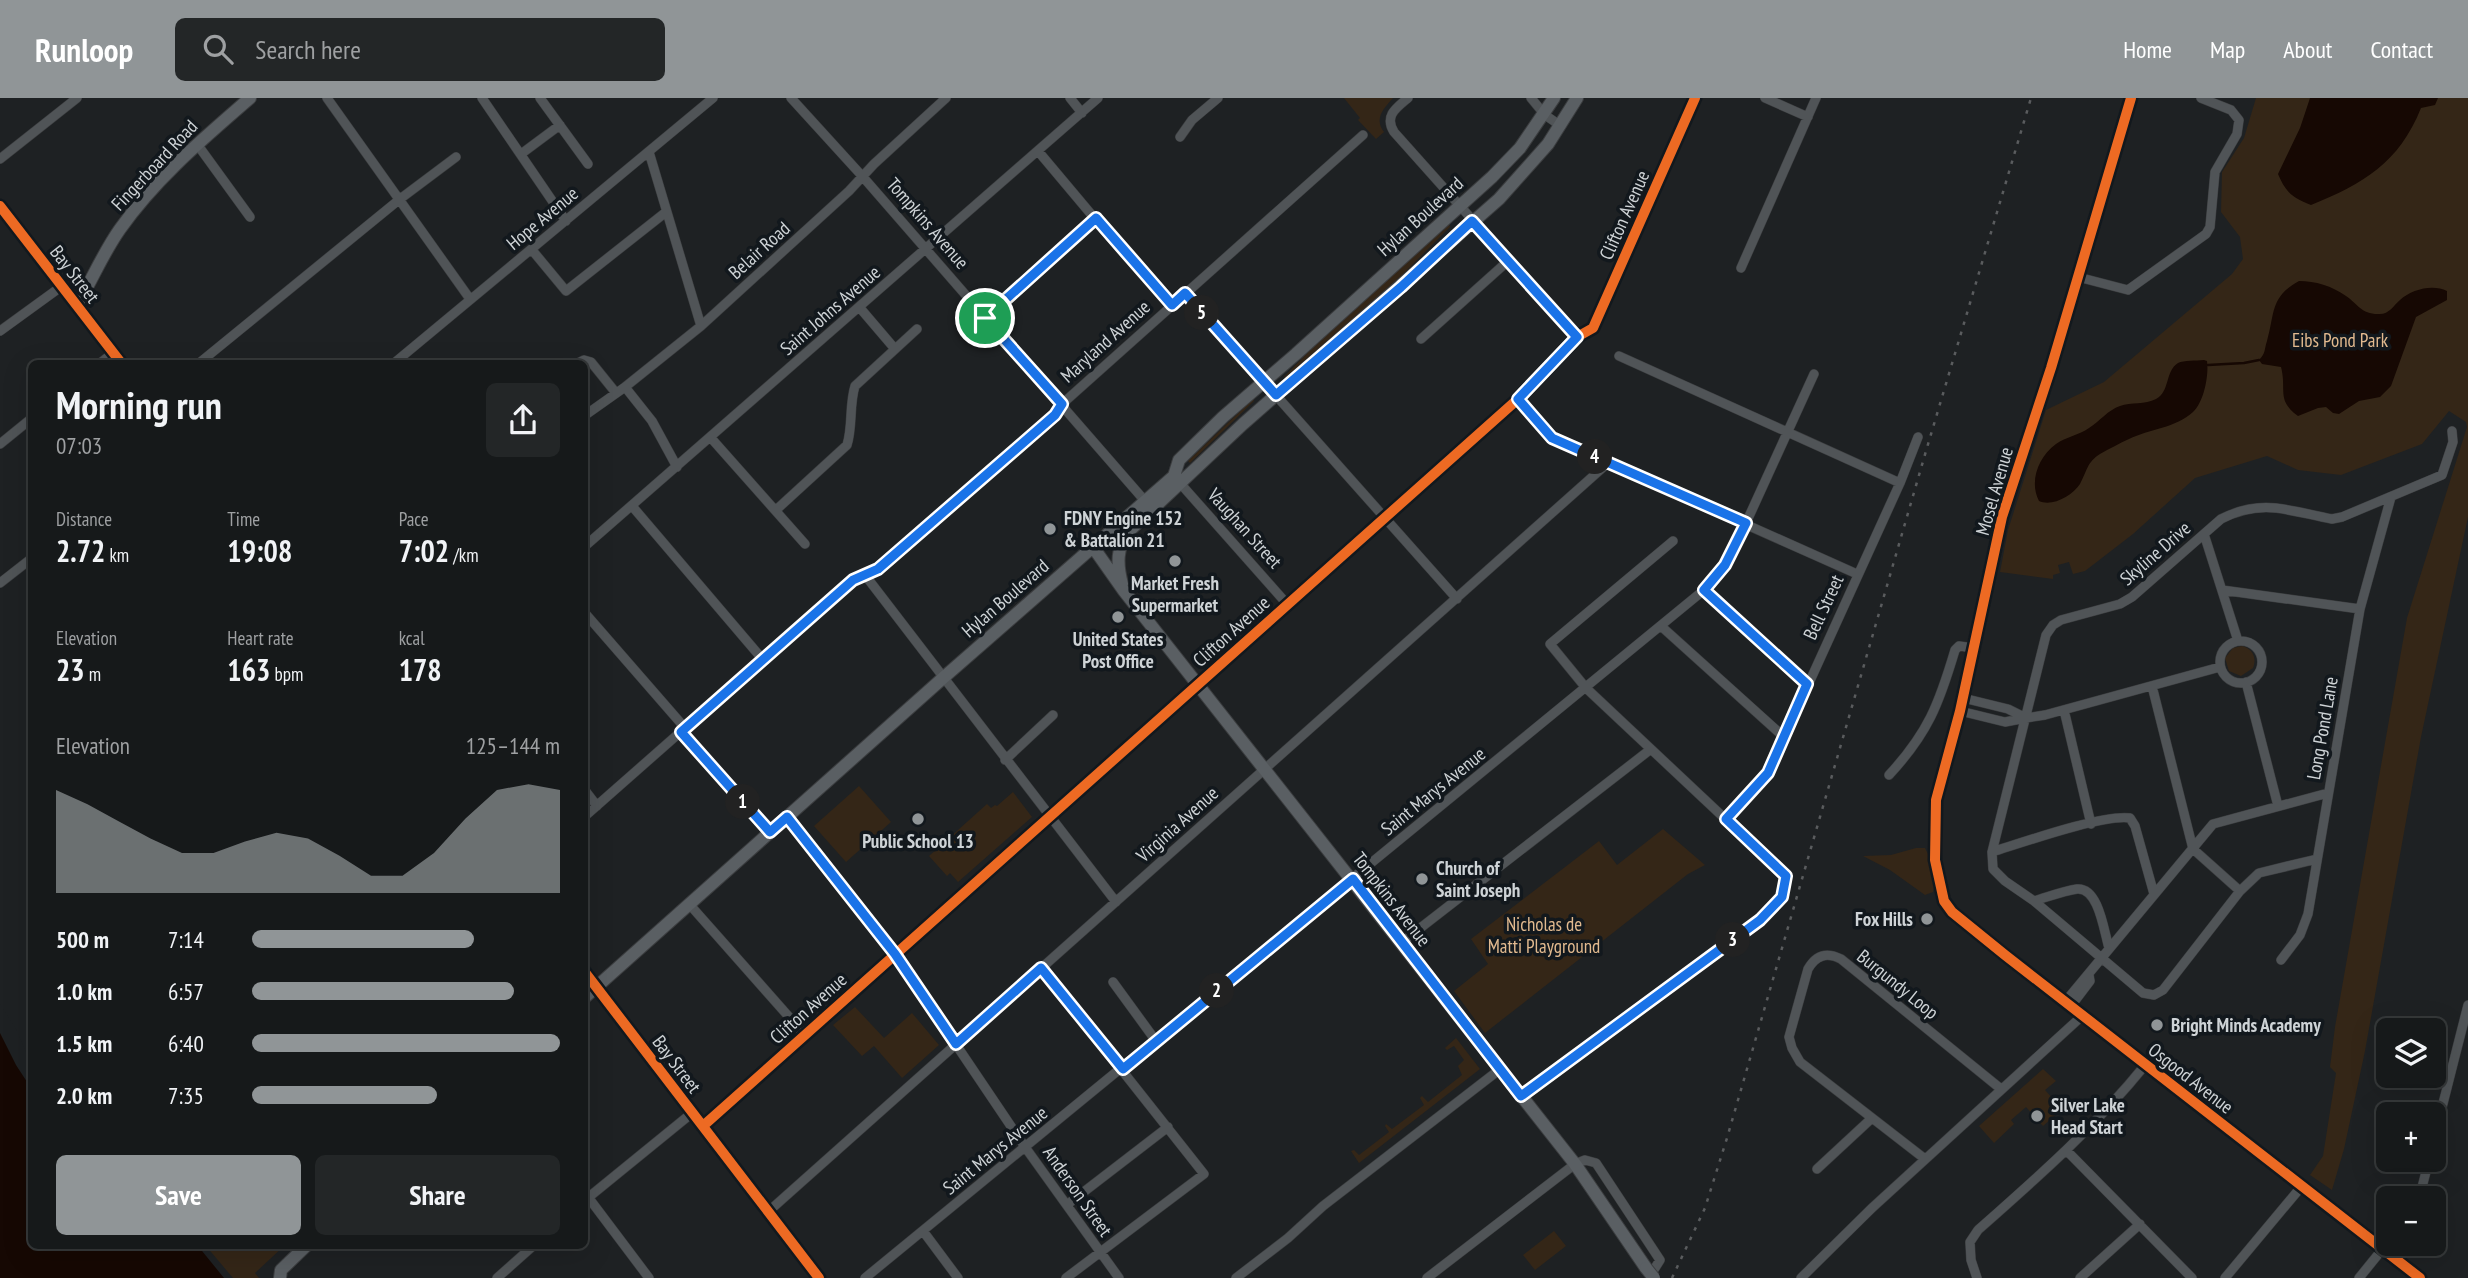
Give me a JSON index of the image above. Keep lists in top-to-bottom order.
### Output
{
  "streets": {
    "street": [
      "Fingerboard Road",
      "Clifton Avenue",
      "Hylan Boulevard",
      "Hope Avenue",
      "Tompkins Avenue",
      "Belair Road",
      "Bay Street",
      "Saint Johns Avenue",
      "Maryland Avenue",
      "Mosel Avenue",
      "Vaughan Street",
      "Skyline Drive",
      "Bell Street",
      "Long Pond Lane",
      "Saint Marys Avenue",
      "Virginia Avenue",
      "Burgundy Loop",
      "Osgood Avenue",
      "Anderson Street"
    ]
  },
  "crossings": [
    ["Fingerboard Road", "Bay Street"],
    ["Clifton Avenue", "Tompkins Avenue"],
    ["Clifton Avenue", "Bay Street"],
    ["Clifton Avenue", "Vaughan Street"],
    ["Clifton Avenue", "Anderson Street"],
    ["Hylan Boulevard", "Tompkins Avenue"],
    ["Hylan Boulevard", "Bay Street"],
    ["Hylan Boulevard", "Vaughan Street"],
    ["Hylan Boulevard", "Anderson Street"],
    ["Tompkins Avenue", "Belair Road"],
    ["Tompkins Avenue", "Saint Johns Avenue"],
    ["Tompkins Avenue", "Maryland Avenue"],
    ["Tompkins Avenue", "Saint Marys Avenue"],
    ["Tompkins Avenue", "Virginia Avenue"],
    ["Bay Street", "Virginia Avenue"],
    ["Mosel Avenue", "Osgood Avenue"],
    ["Skyline Drive", "Long Pond Lane"],
    ["Saint Marys Avenue", "Anderson Street"],
    ["Virginia Avenue", "Anderson Street"]
  ],
  "parks": ["Eibs Pond Park", "Nicholas de Matti Playground"],
  "places": [
    "FDNY Engine 152 & Battalion 21",
    "Market Fresh Supermarket",
    "United States Post Office",
    "Public School 13",
    "Church of Saint Joseph",
    "Fox Hills",
    "Bright Minds Academy",
    "Silver Lake Head Start"
  ],
  "page": {
    "header": "Runloop",
    "search": "Search here",
    "nav": [
      "Home",
      "Map",
      "About",
      "Contact"
    ],
    "pins": [
      "5",
      "4",
      "1",
      "3",
      "2"
    ],
    "heading": ["Morning run", "07:03"],
    "stats": [
      ["Distance", "2.72 km"],
      ["Time", "19:08"],
      ["Pace", "7:02 /km"],
      ["Elevation", "23 m"],
      ["Heart rate", "163 bpm"],
      ["kcal", "178"]
    ],
    "chart": ["Elevation", "125–144 m"],
    "list": [
      {
        "name": "500 m",
        "note": "7:14"
      },
      {
        "name": "1.0 km",
        "note": "6:57"
      },
      {
        "name": "1.5 km",
        "note": "6:40"
      },
      {
        "name": "2.0 km",
        "note": "7:35"
      }
    ],
    "map_buttons": ["+", "−"],
    "buttons": ["Save", "Share"]
  }
}
